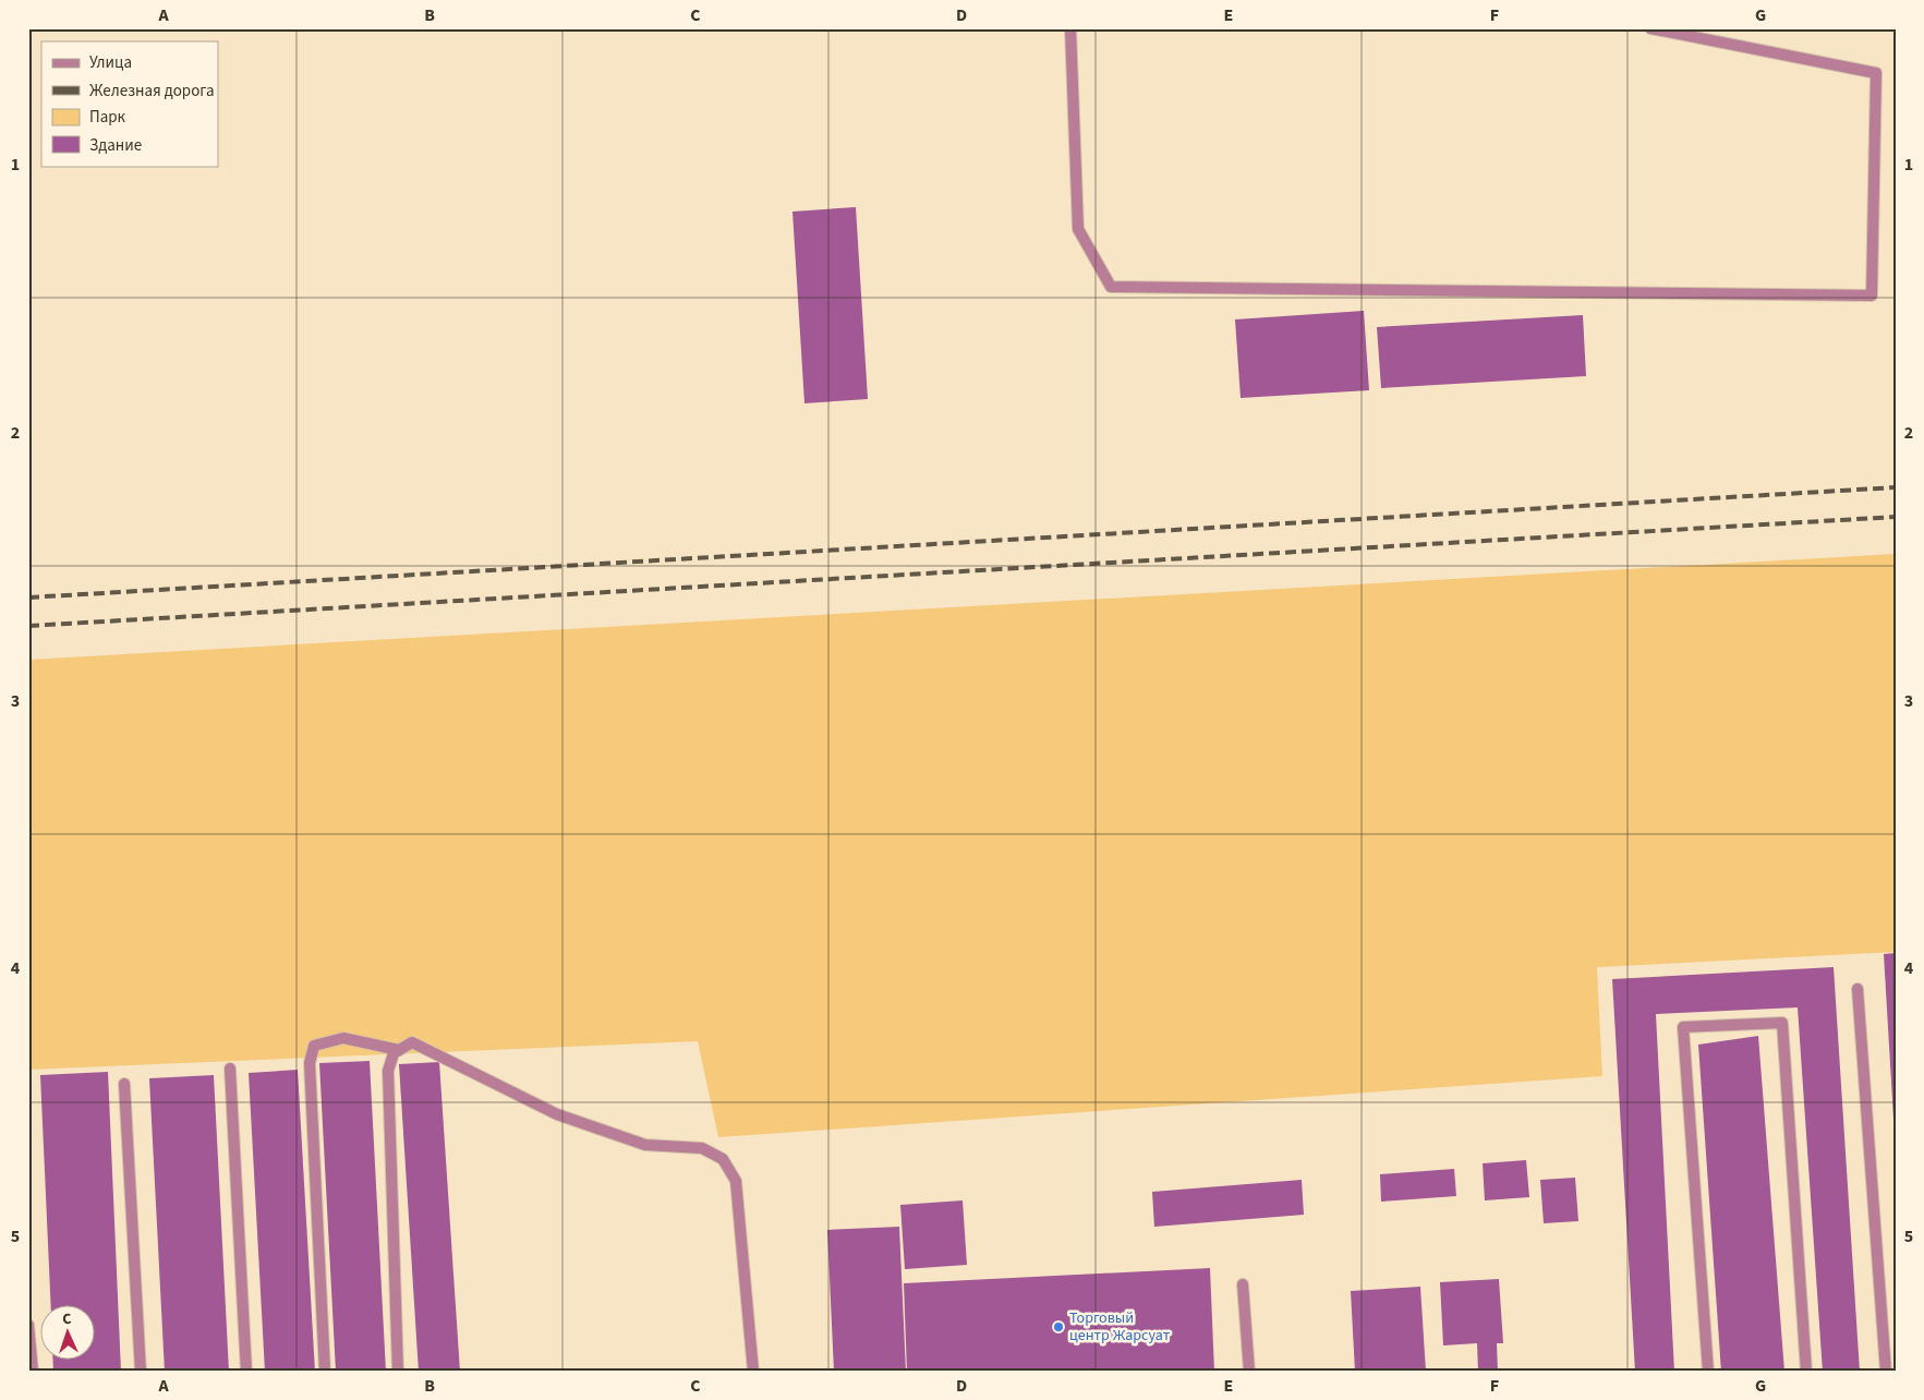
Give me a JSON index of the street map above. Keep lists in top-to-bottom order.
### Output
{
  "places": ["Торговый центр Жарсуат"],
  "legend": [
    "Улица",
    "Железная дорога",
    "Парк",
    "Здание"
  ],
  "north": "top",
  "grid": {
    "columns": [
      "A",
      "B",
      "C",
      "D",
      "E",
      "F",
      "G"
    ],
    "rows": [
      "1",
      "2",
      "3",
      "4",
      "5"
    ]
  }
}
